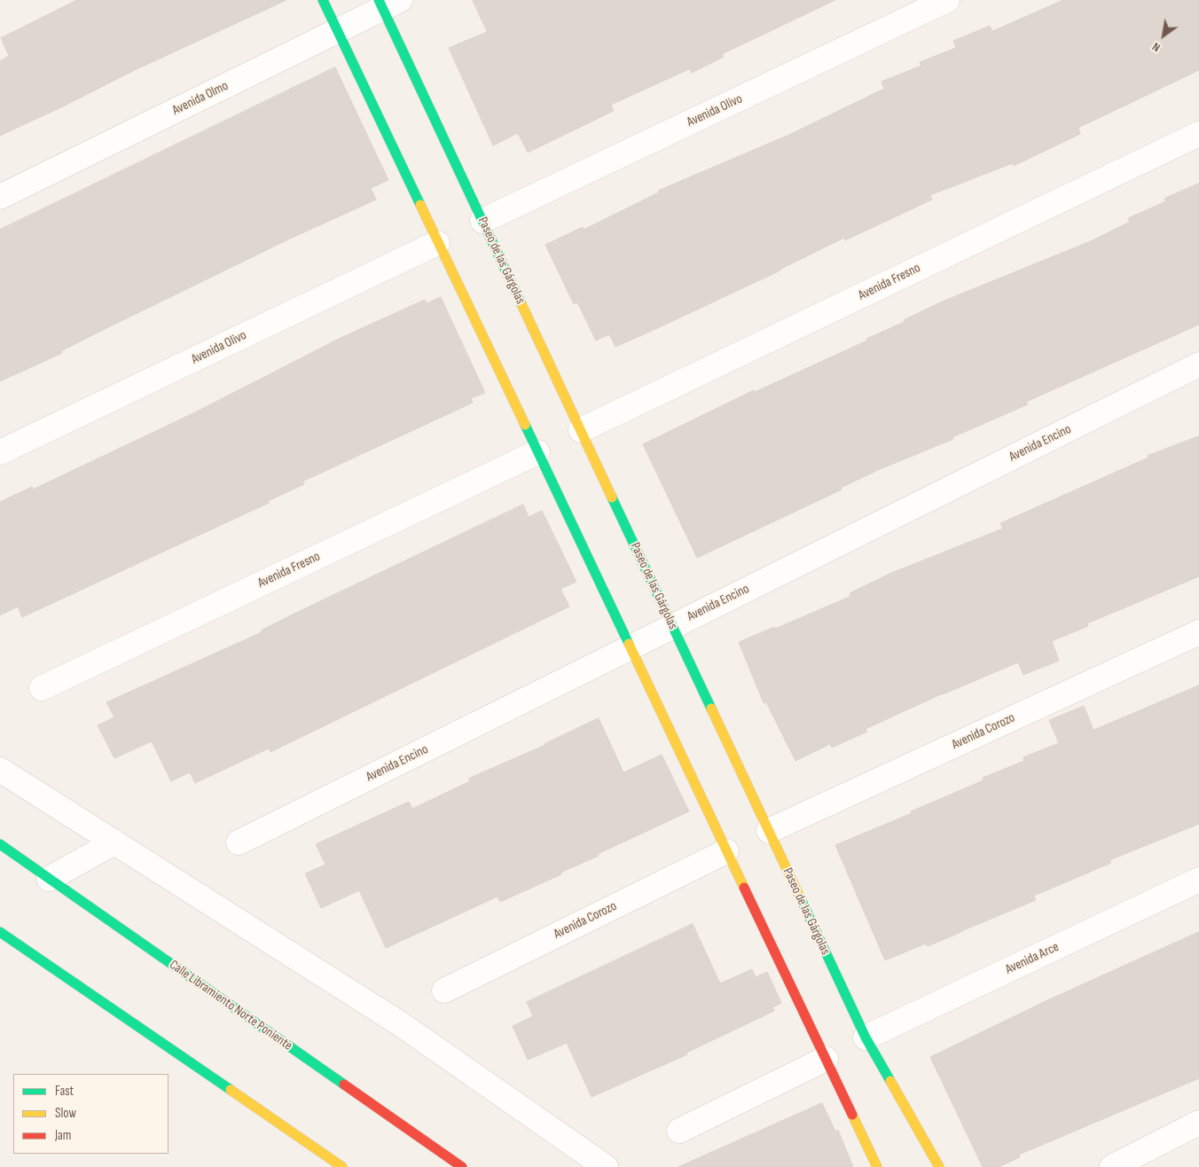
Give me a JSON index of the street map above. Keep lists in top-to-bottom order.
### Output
{
  "streets": {
    "main road": ["Paseo de las Gárgolas", "Calle Libramiento Norte Poniente"],
    "street": [
      "Avenida Olmo",
      "Avenida Olivo",
      "Avenida Fresno",
      "Avenida Encino",
      "Avenida Corozo",
      "Avenida Arce"
    ]
  },
  "crossings": [
    ["Avenida Olmo", "Paseo de las Gárgolas"],
    ["Avenida Olivo", "Paseo de las Gárgolas"],
    ["Paseo de las Gárgolas", "Avenida Fresno"],
    ["Paseo de las Gárgolas", "Avenida Encino"],
    ["Paseo de las Gárgolas", "Avenida Corozo"],
    ["Paseo de las Gárgolas", "Avenida Arce"]
  ],
  "legend": ["Fast", "Slow", "Jam"],
  "north": "bottom left"
}
